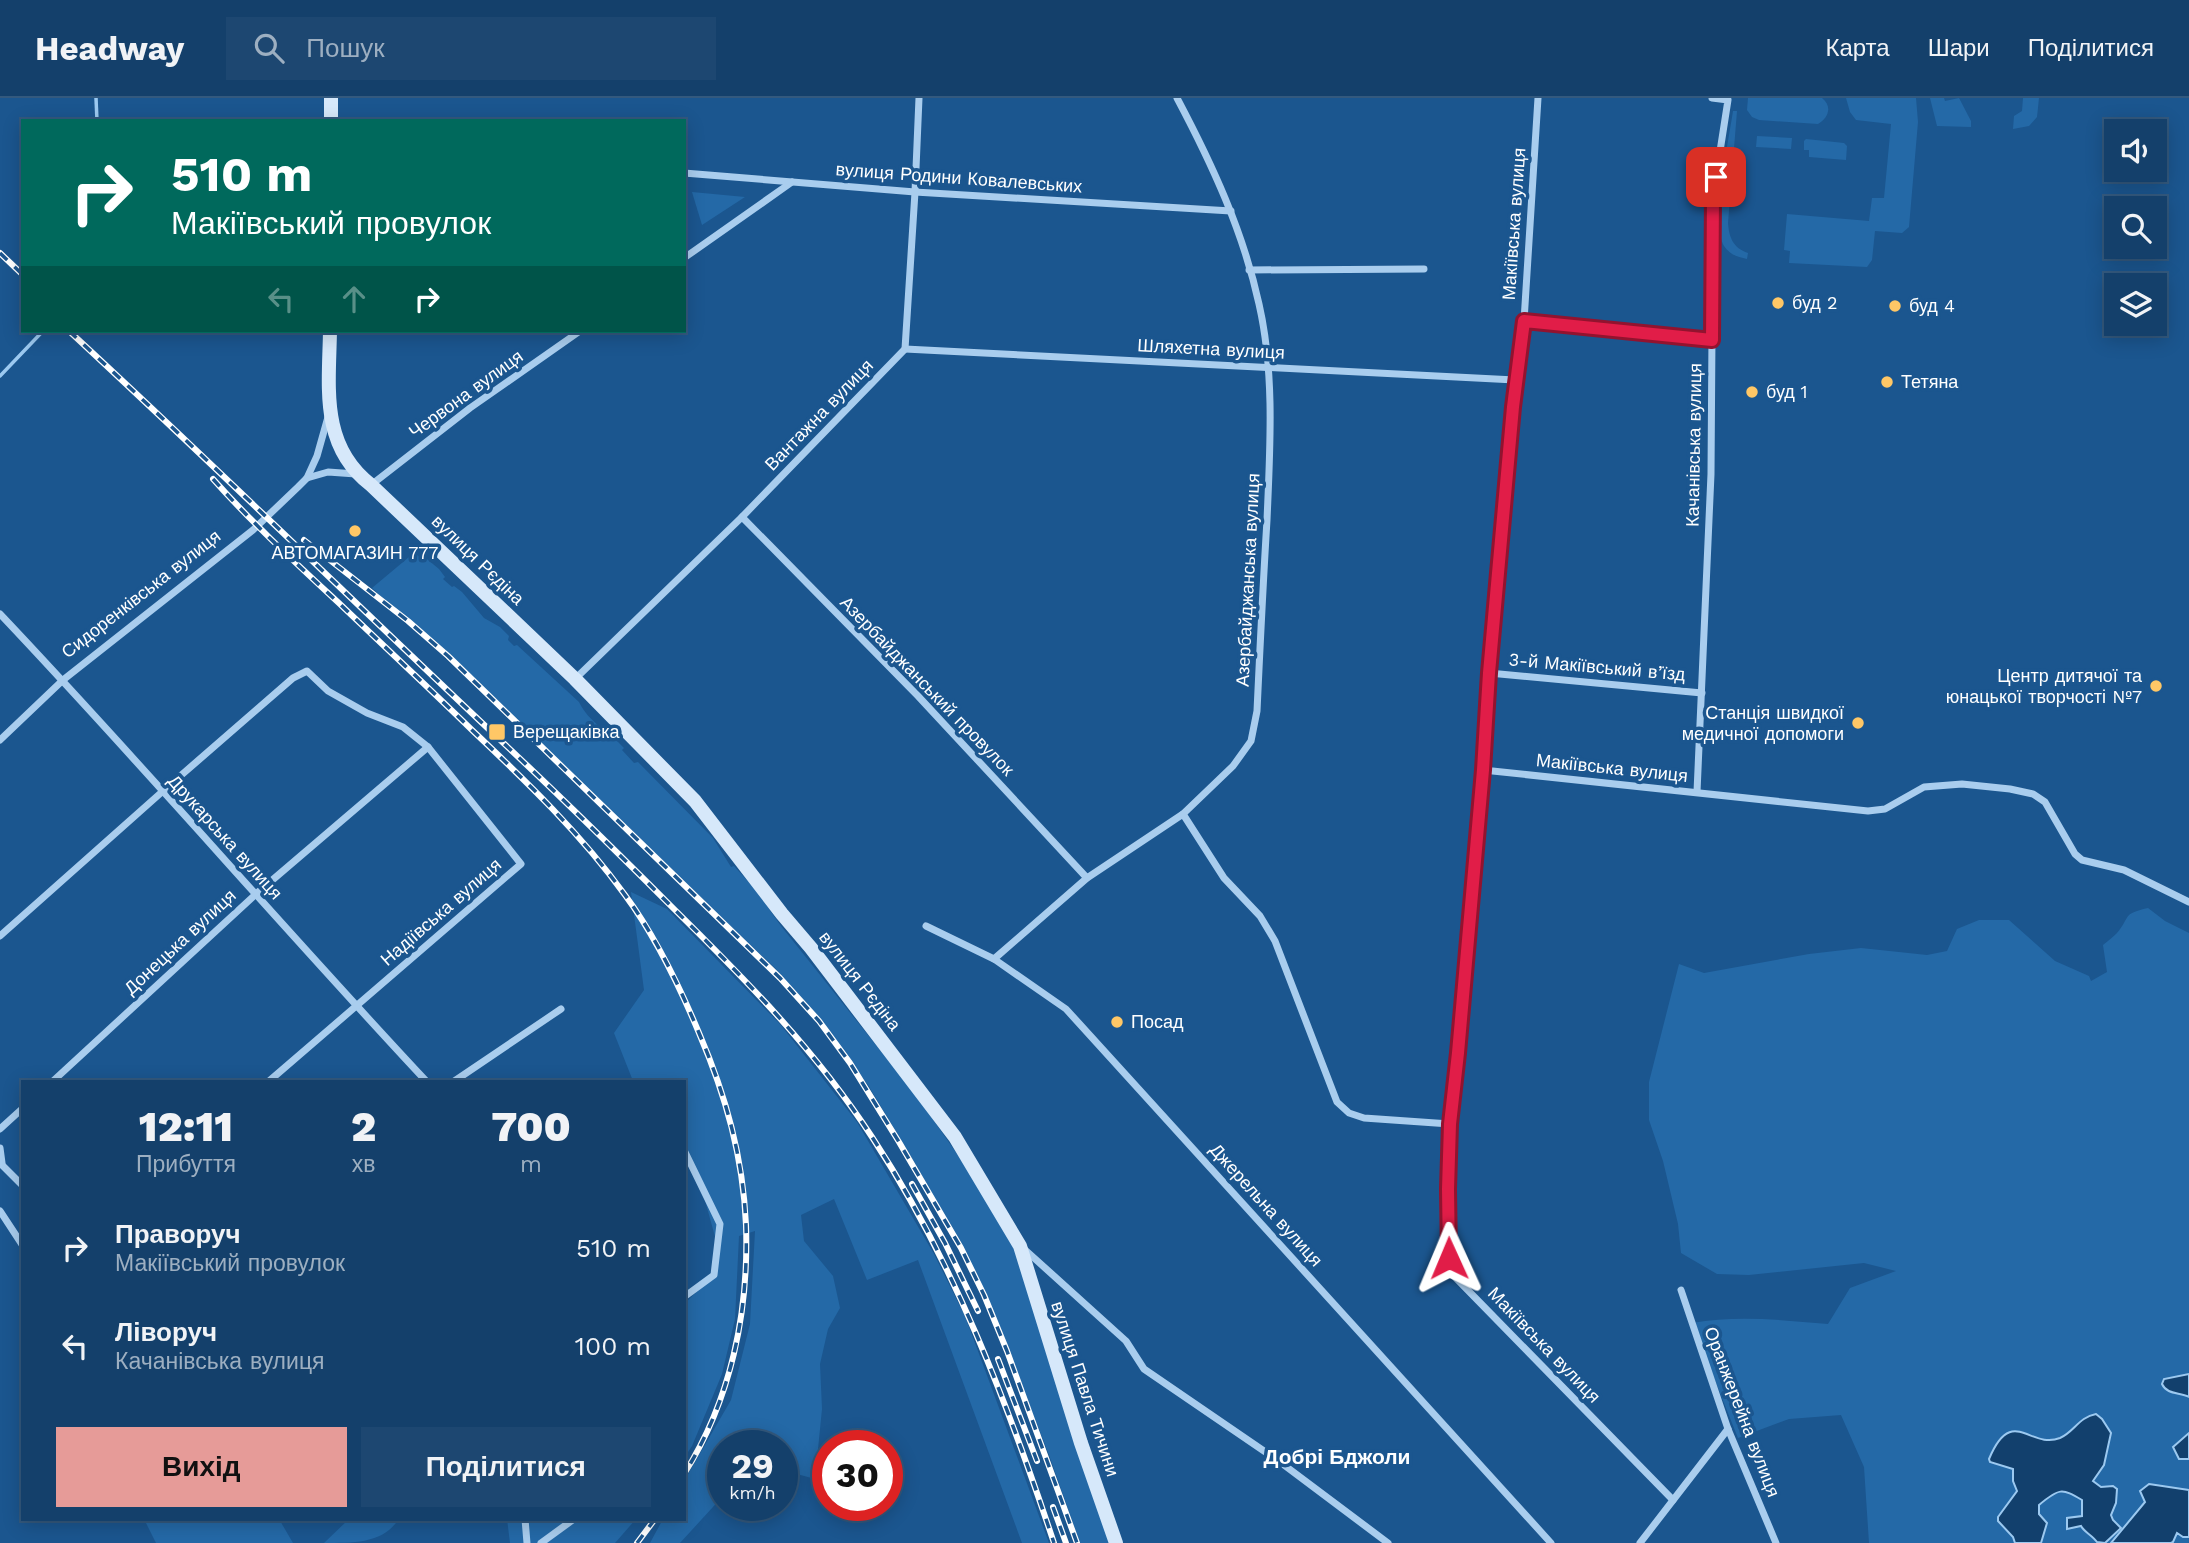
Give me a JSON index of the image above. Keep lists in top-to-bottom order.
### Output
{
  "streets": {
    "main road": ["вулиця Рєдіна", "Сидоренківська вулиця", "вулиця Павла Тичини"],
    "street": [
      "вулиця Родини Ковалевських",
      "Макіївська вулиця",
      "Шляхетна вулиця",
      "Червона вулиця",
      "Вантажна вулиця",
      "Качанівська вулиця",
      "Азербайджанська вулиця",
      "3-й Макіївський в’їзд",
      "Азербайджанський провулок",
      "Друкарська вулиця",
      "Надіївська вулиця",
      "Донецька вулиця",
      "Джерельна вулиця",
      "Оранжерейна вулиця"
    ]
  },
  "crossings": [
    ["вулиця Родини Ковалевських", "Азербайджанська вулиця"],
    ["Макіївська вулиця", "Шляхетна вулиця"],
    ["Макіївська вулиця", "Качанівська вулиця"],
    ["Макіївська вулиця", "3-й Макіївський в’їзд"],
    ["Шляхетна вулиця", "Вантажна вулиця"],
    ["Шляхетна вулиця", "Азербайджанська вулиця"],
    ["Червона вулиця", "вулиця Рєдіна"],
    ["Вантажна вулиця", "вулиця Рєдіна"],
    ["Вантажна вулиця", "Азербайджанський провулок"],
    ["Качанівська вулиця", "3-й Макіївський в’їзд"],
    ["вулиця Рєдіна", "Сидоренківська вулиця"],
    ["вулиця Рєдіна", "вулиця Павла Тичини"],
    ["Азербайджанська вулиця", "Азербайджанський провулок"],
    ["Азербайджанська вулиця", "Джерельна вулиця"],
    ["Сидоренківська вулиця", "Друкарська вулиця"],
    ["Друкарська вулиця", "Надіївська вулиця"],
    ["Друкарська вулиця", "Донецька вулиця"],
    ["Надіївська вулиця", "Донецька вулиця"]
  ],
  "districts": ["Добрі Бджоли"],
  "places": {
    "other": [
      "буд 2",
      "буд 4",
      "Тетяна",
      "буд 1",
      "АВТОМАГАЗИН 777",
      "Центр дитячої та юнацької творчості №7",
      "Станція швидкої медичної допомоги",
      "Посад"
    ],
    "transit": ["Верещаківка"]
  },
  "page": {
    "header": "Headway",
    "search": "Пошук",
    "nav": ["Карта", "Шари", "Поділитися"],
    "turn": ["510 m", "Макіївський провулок"],
    "eta": [
      "12:11",
      "Прибуття",
      "2",
      "хв",
      "700",
      "m"
    ],
    "list": [
      {
        "name": "Праворуч",
        "note": "Макіївський провулок",
        "value": "510 m"
      },
      {
        "name": "Ліворуч",
        "note": "Качанівська вулиця",
        "value": "100 m"
      }
    ],
    "buttons": ["Вихід", "Поділитися"],
    "speed": "29 km/h",
    "limit": "30"
  }
}
